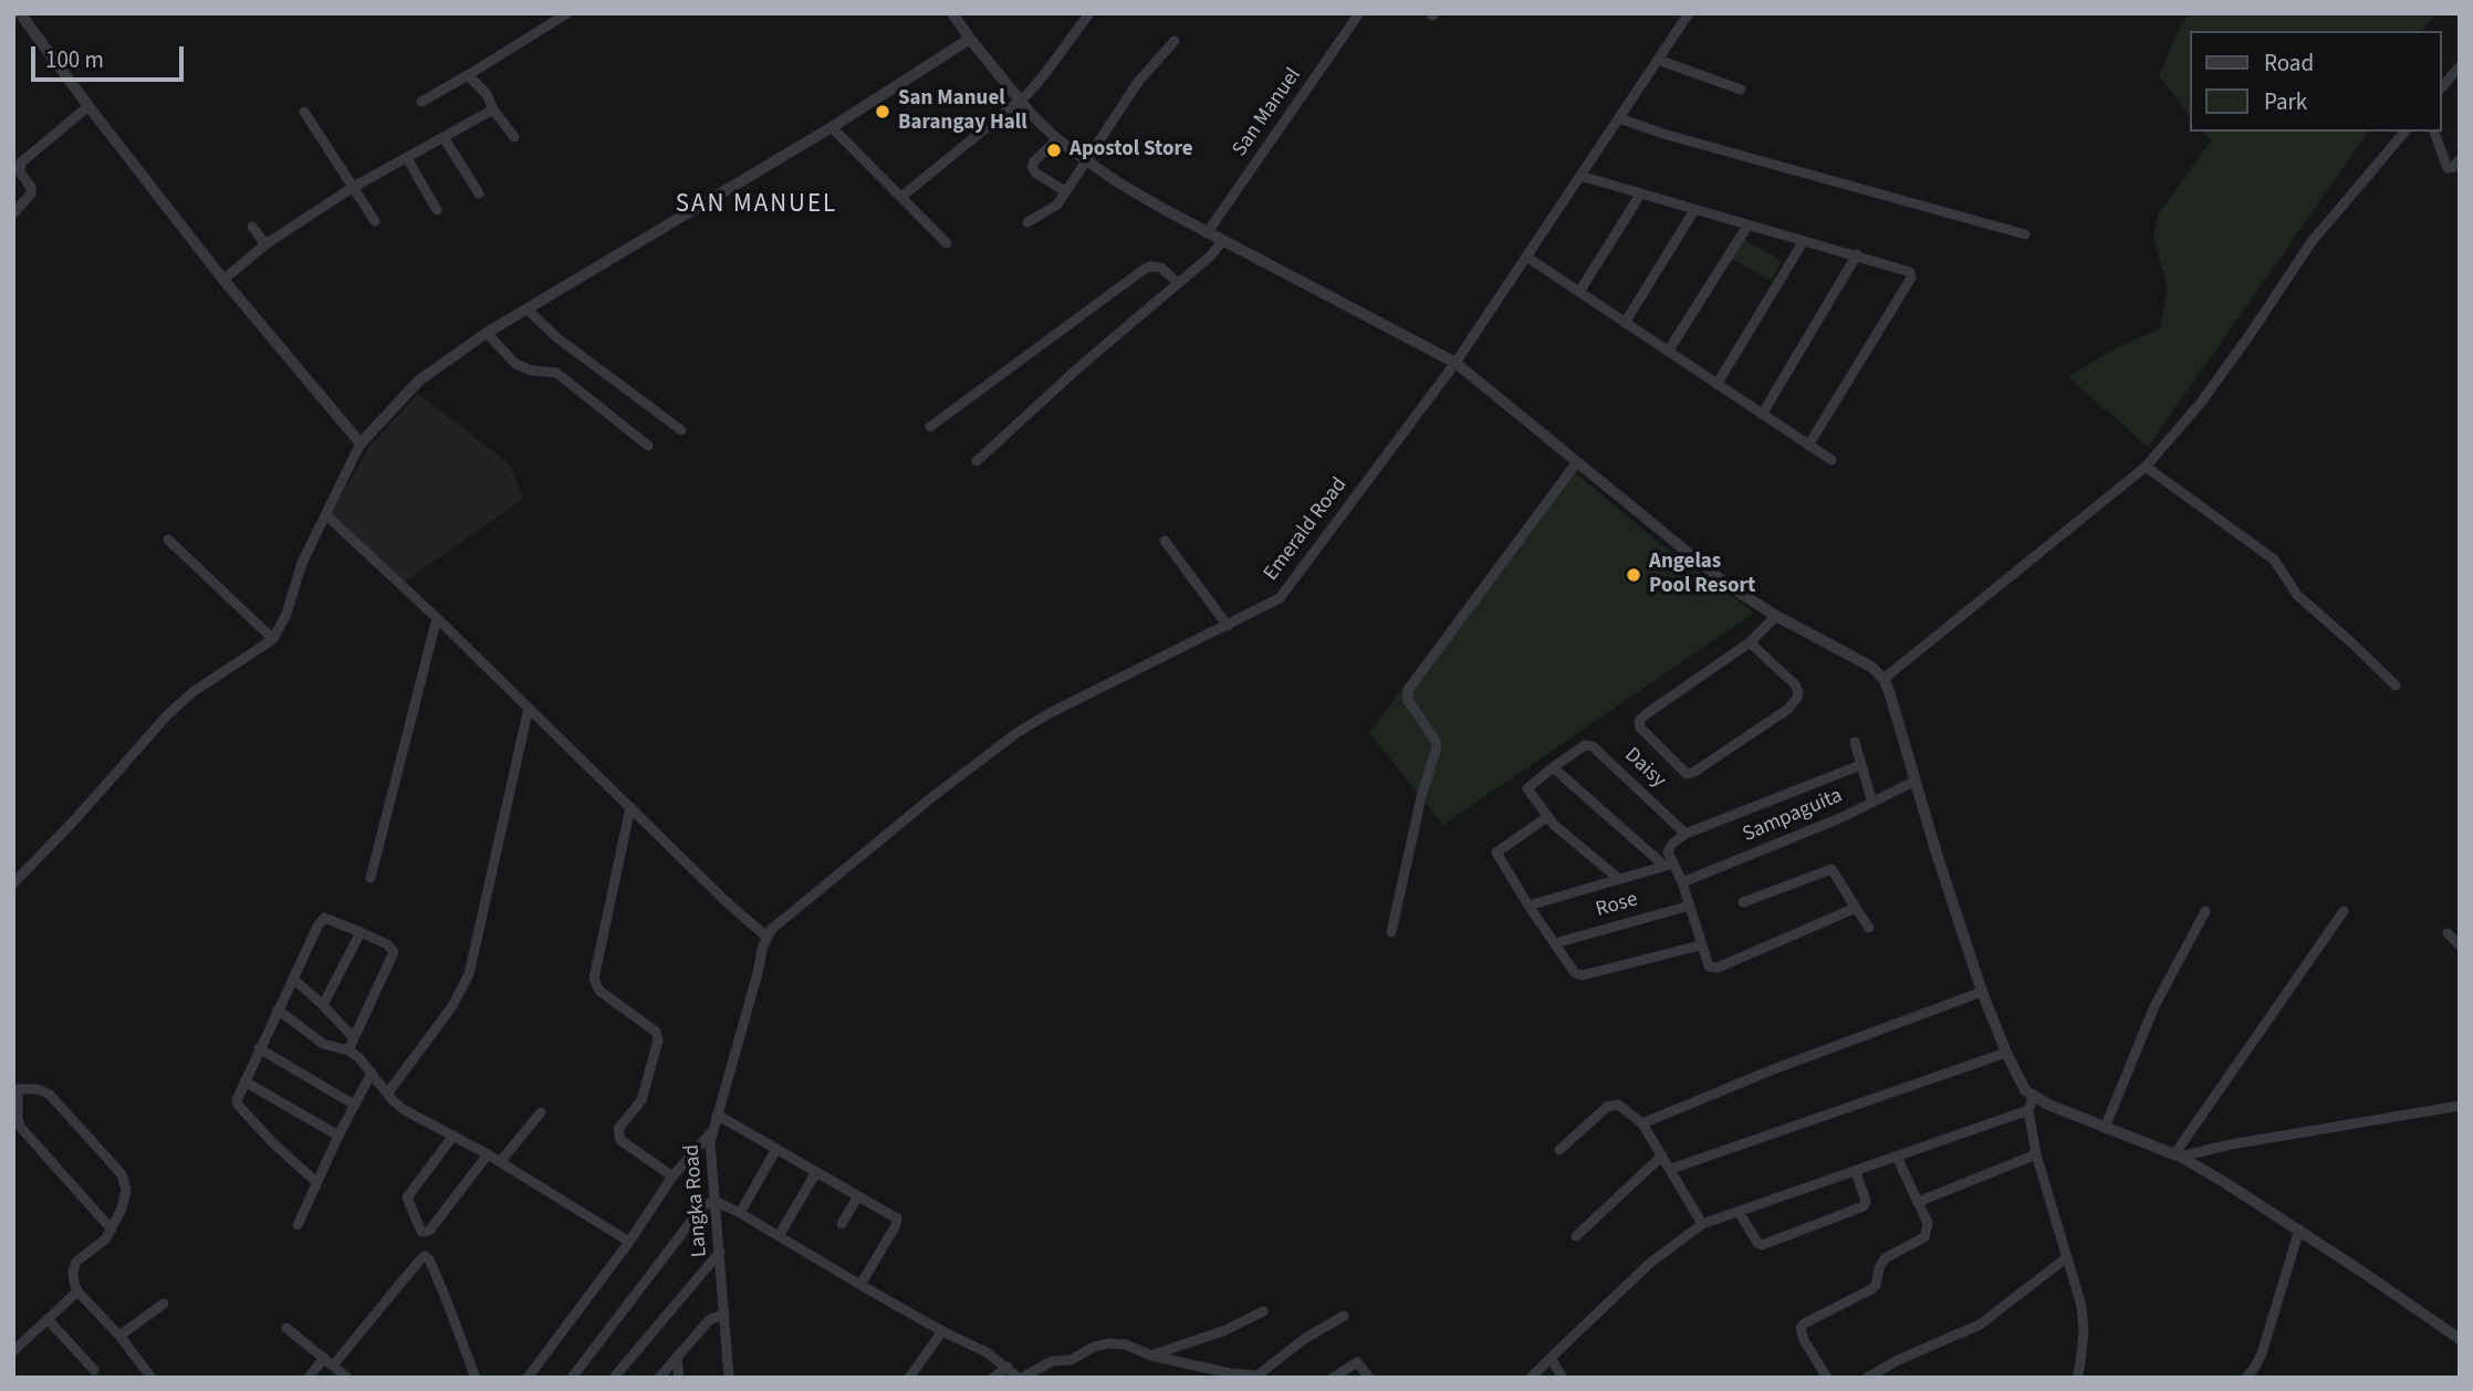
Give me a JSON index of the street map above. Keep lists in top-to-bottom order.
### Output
{
  "streets": {
    "street": [
      "San Manuel",
      "Emerald Road",
      "Daisy",
      "Sampaguita",
      "Rose",
      "Langka Road"
    ]
  },
  "crossings": [
    ["Emerald Road", "Langka Road"]
  ],
  "districts": ["SAN MANUEL"],
  "places": ["San Manuel Barangay Hall", "Apostol Store", "Angelas Pool Resort"],
  "legend": ["Road", "Park"],
  "scale_bar": "100 m"
}
